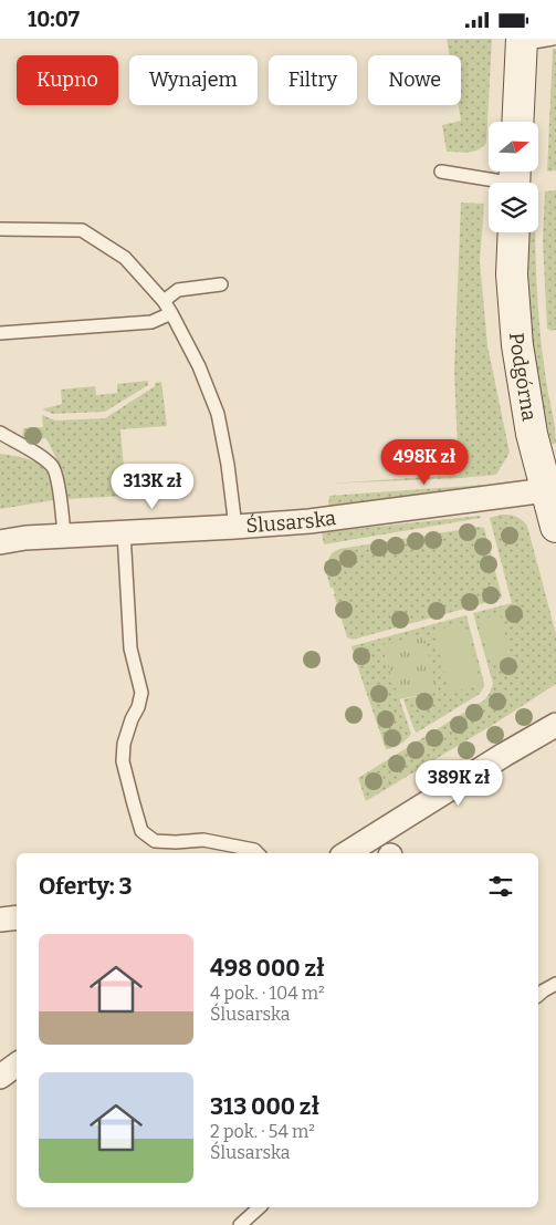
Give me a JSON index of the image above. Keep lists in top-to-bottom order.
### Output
{
  "streets": {
    "street": ["Podgórna", "Ślusarska"]
  },
  "crossings": [
    ["Podgórna", "Ślusarska"]
  ],
  "north": "right",
  "page": {
    "status": "10:07",
    "chip": [
      "Kupno",
      "Wynajem",
      "Filtry",
      "Nowe"
    ],
    "price": ["498K zł", "313K zł", "389K zł"],
    "heading": "Oferty: 3",
    "list": [
      {
        "name": "498 000 zł",
        "note": "4 pok. · 104 m² · Ślusarska"
      },
      {
        "name": "313 000 zł",
        "note": "2 pok. · 54 m² · Ślusarska"
      }
    ]
  }
}
